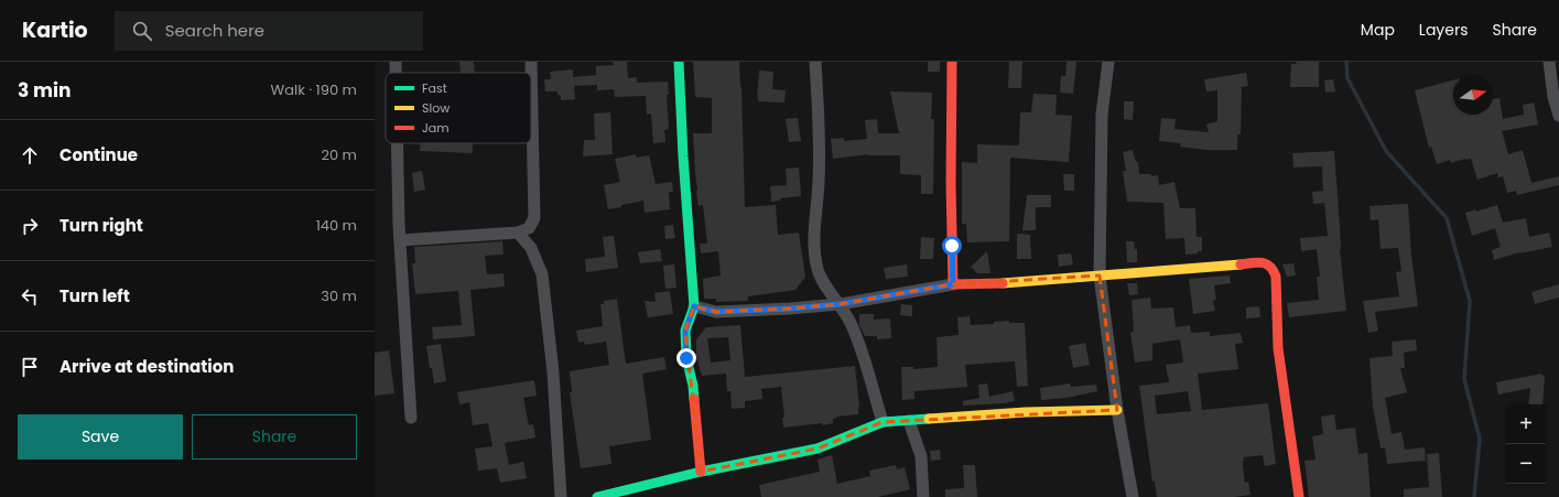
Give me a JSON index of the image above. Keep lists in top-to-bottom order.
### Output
{
  "legend": ["Fast", "Slow", "Jam"],
  "north": "right",
  "page": {
    "header": "Kartio",
    "search": "Search here",
    "nav": ["Map", "Layers", "Share"],
    "heading": ["3 min", "Walk · 190 m"],
    "list": [
      ["Continue", "20 m"],
      ["Turn right", "140 m"],
      ["Turn left", "30 m"],
      "Arrive at destination"
    ],
    "buttons": ["Save", "Share"],
    "map_buttons": ["+", "−"]
  }
}
